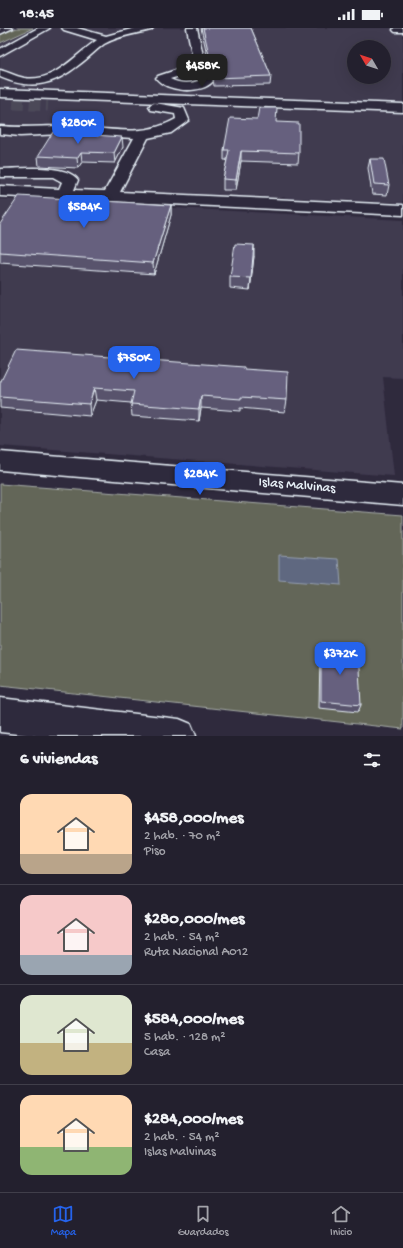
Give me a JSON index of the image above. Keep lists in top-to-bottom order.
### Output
{
  "streets": {
    "main road": ["Islas Malvinas"]
  },
  "north": "top left",
  "page": {
    "status": "18:45",
    "price": [
      "$458K",
      "$280K",
      "$584K",
      "$750K",
      "$284K",
      "$372K"
    ],
    "heading": "6 viviendas",
    "list": [
      {
        "name": "$458,000/mes",
        "note": "2 hab. · 70 m² · Piso"
      },
      {
        "name": "$280,000/mes",
        "note": "2 hab. · 54 m² · Ruta Nacional A012"
      },
      {
        "name": "$584,000/mes",
        "note": "5 hab. · 128 m² · Casa"
      },
      {
        "name": "$284,000/mes",
        "note": "2 hab. · 54 m² · Islas Malvinas"
      }
    ],
    "tabs": ["Mapa", "Guardados", "Inicio"]
  }
}
